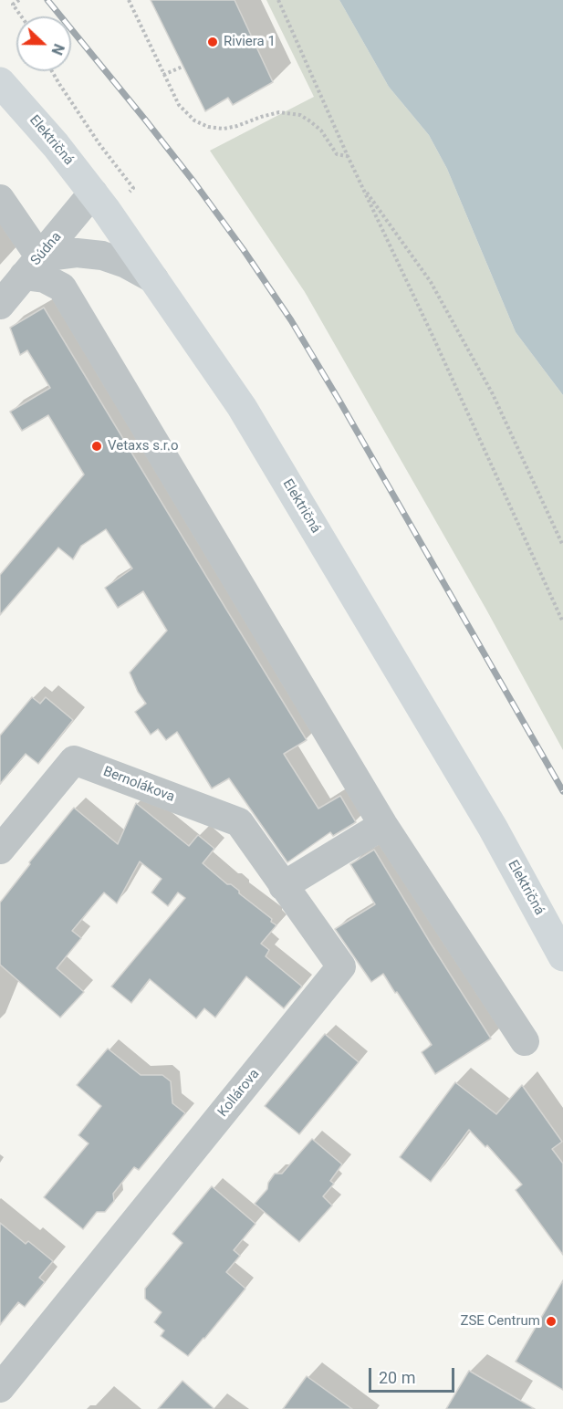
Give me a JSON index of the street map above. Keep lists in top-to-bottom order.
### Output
{
  "streets": {
    "main road": ["Električná"],
    "street": ["Súdna", "Bernolákova", "Kollárova"]
  },
  "crossings": [
    ["Električná", "Súdna"],
    ["Bernolákova", "Kollárova"]
  ],
  "places": ["Riviera 1", "Vetaxs s.r.o", "ZSE Centrum"],
  "scale_bar": "20 m",
  "north": "right"
}
